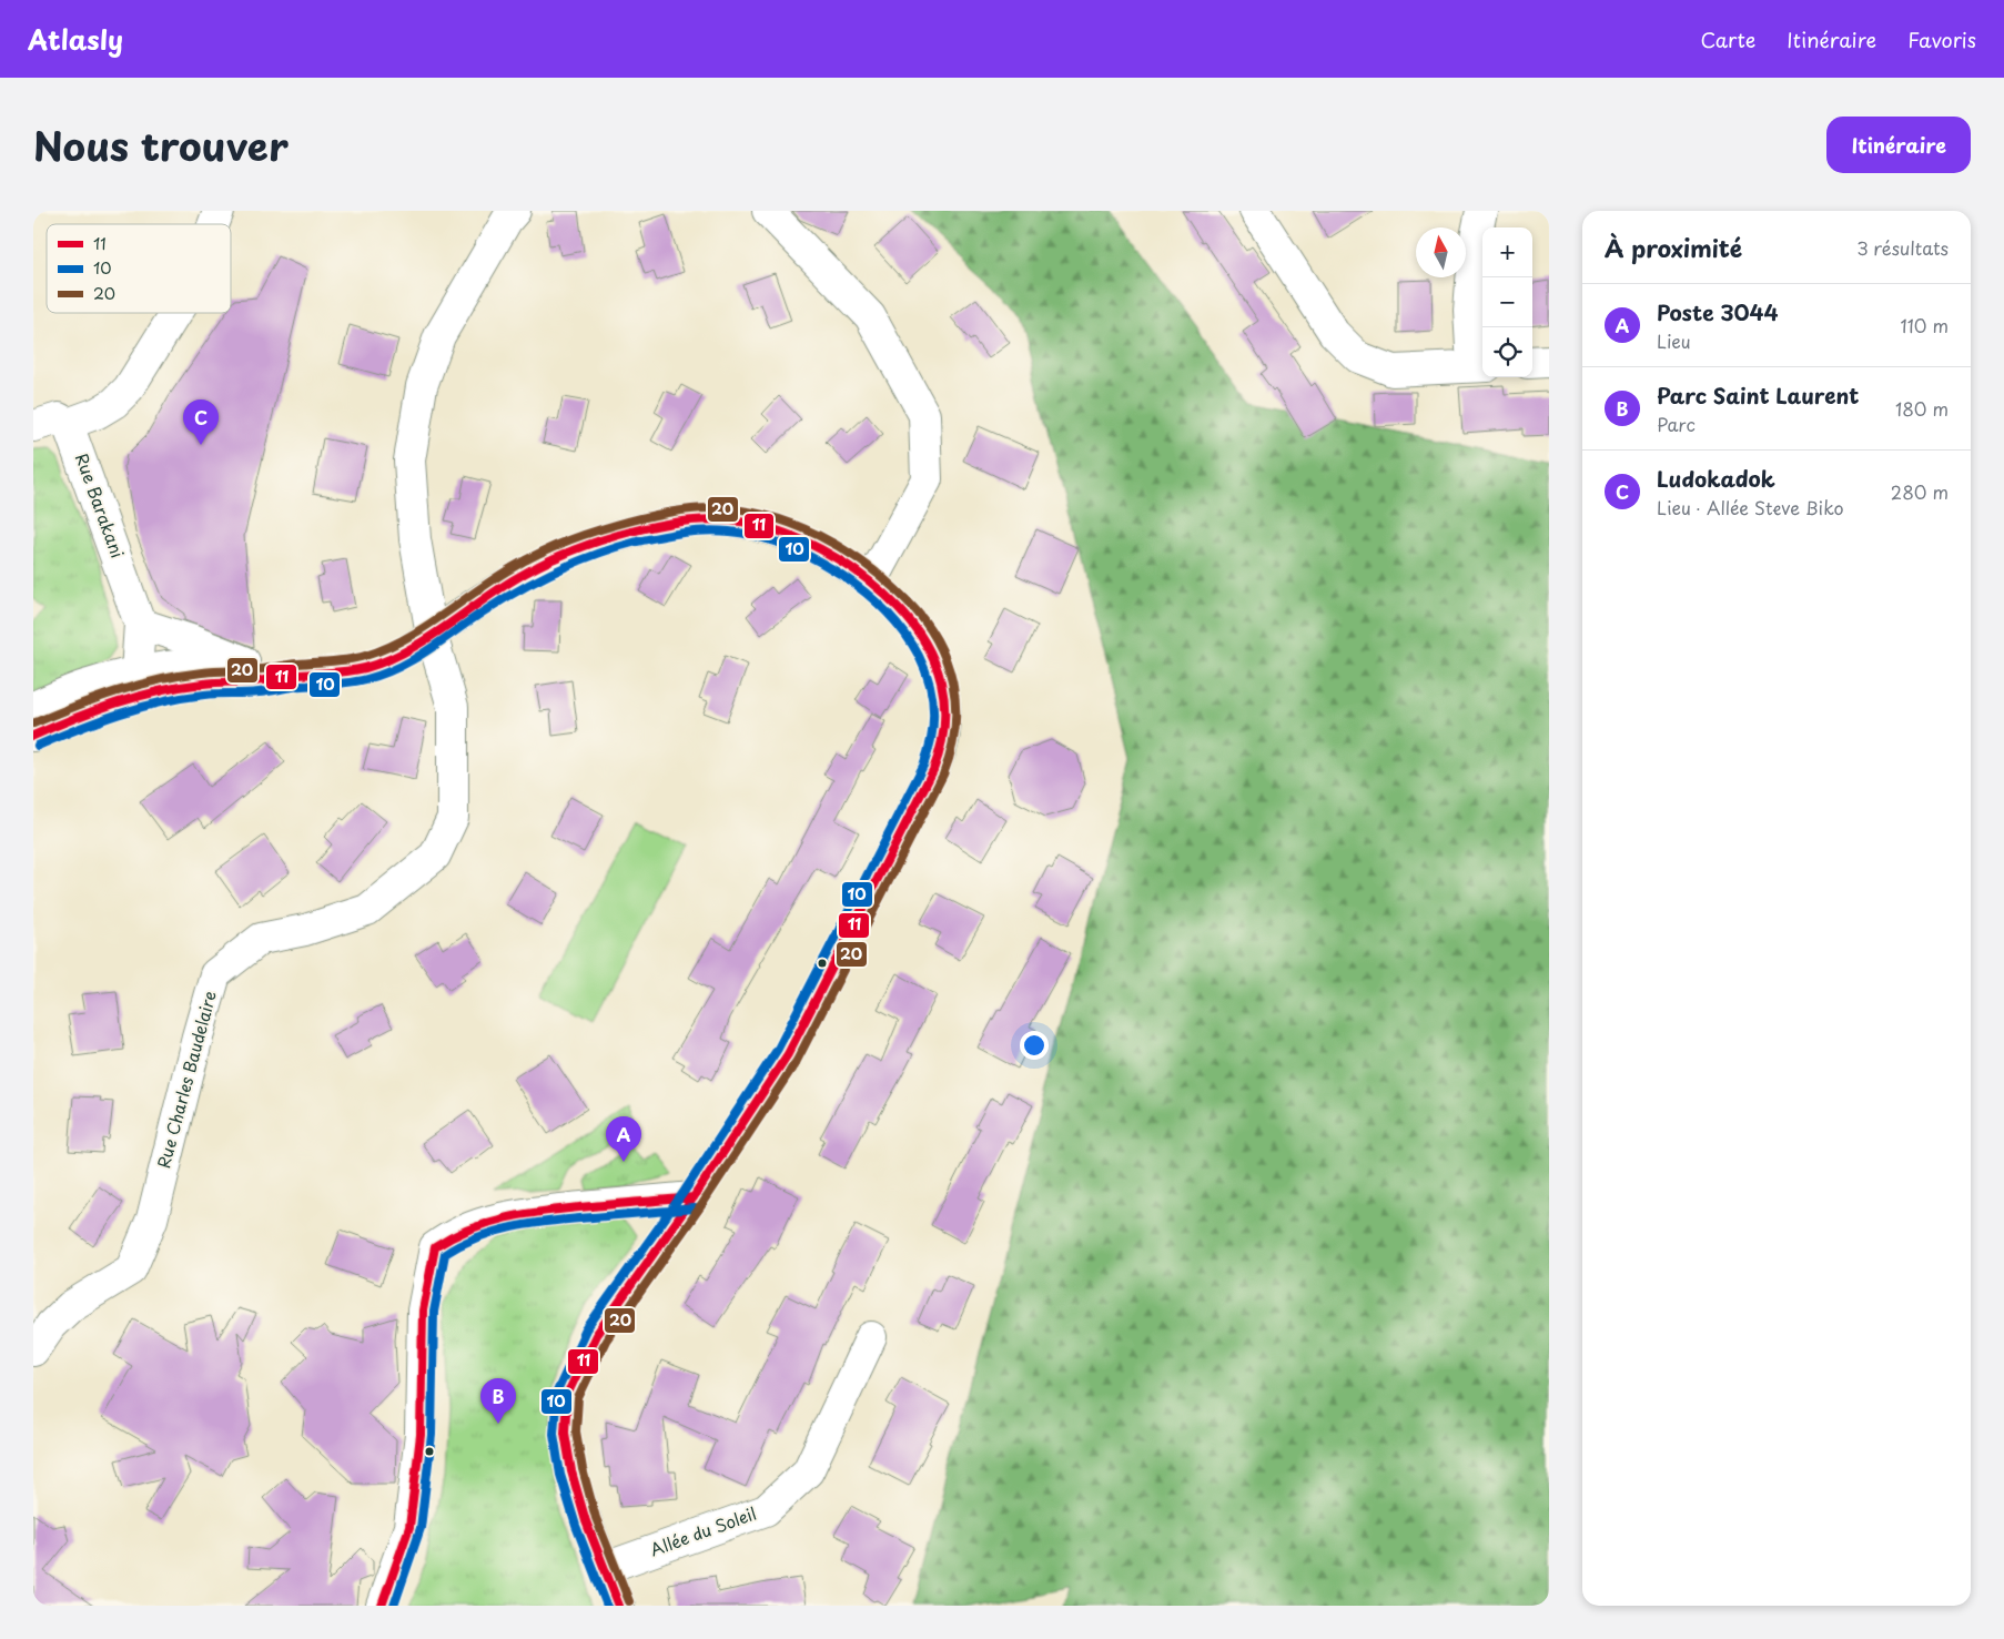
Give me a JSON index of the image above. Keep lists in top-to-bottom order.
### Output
{
  "streets": {
    "street": ["Rue Barakani", "Rue Charles Baudelaire", "Allée du Soleil"]
  },
  "lines": ["transit line 20", "transit line 11", "transit line 10"],
  "legend": ["11", "10", "20"],
  "north": "top",
  "page": {
    "header": "Atlasly",
    "nav": ["Carte", "Itinéraire", "Favoris"],
    "title": "Nous trouver",
    "buttons": "Itinéraire",
    "heading": ["À proximité", "3 résultats"],
    "map_buttons": ["+", "−"],
    "list": [
      {
        "mark": "A",
        "name": "Poste 3044",
        "note": "Lieu",
        "value": "110 m"
      },
      {
        "mark": "B",
        "name": "Parc Saint Laurent",
        "note": "Parc",
        "value": "180 m"
      },
      {
        "mark": "C",
        "name": "Ludokadok",
        "note": "Lieu · Allée Steve Biko",
        "value": "280 m"
      }
    ],
    "pins": ["C", "A", "B"]
  }
}
